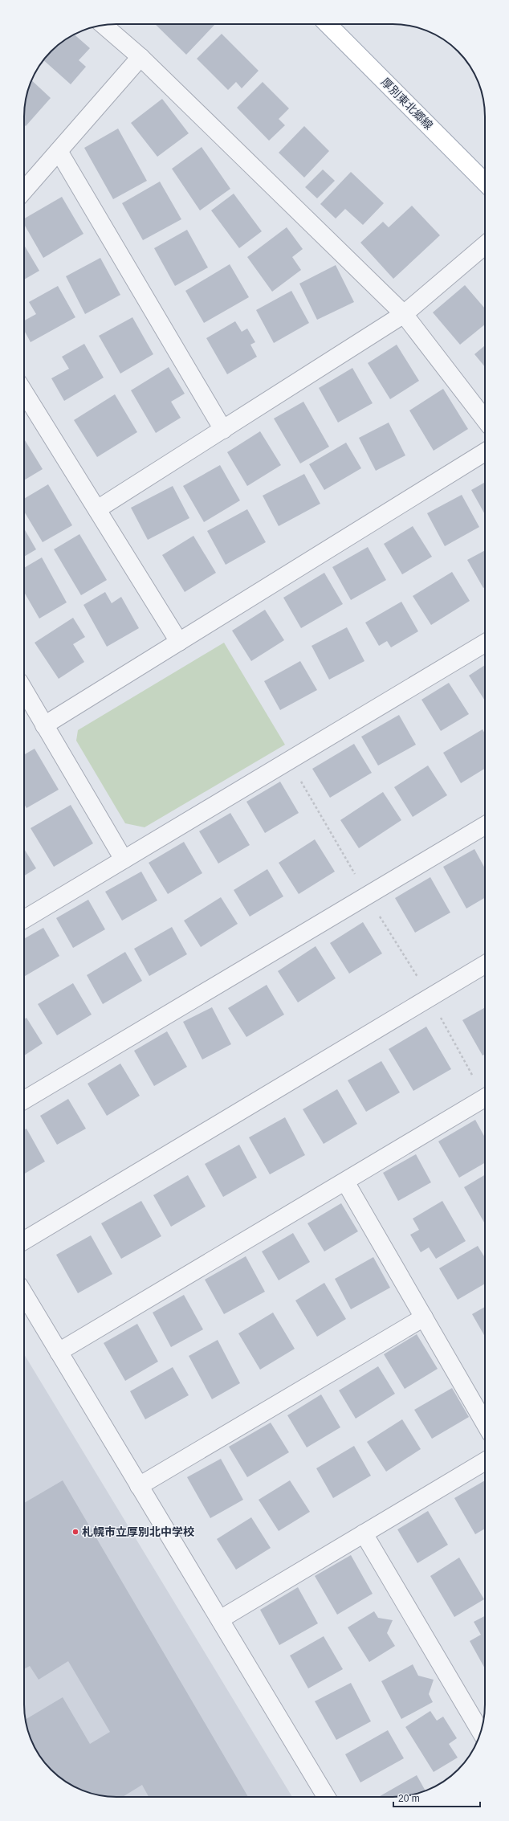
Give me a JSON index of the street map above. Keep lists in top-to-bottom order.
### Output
{
  "streets": {
    "main road": ["厚別東北郷線"]
  },
  "places": ["札幌市立厚別北中学校"],
  "scale_bar": "20 m"
}
